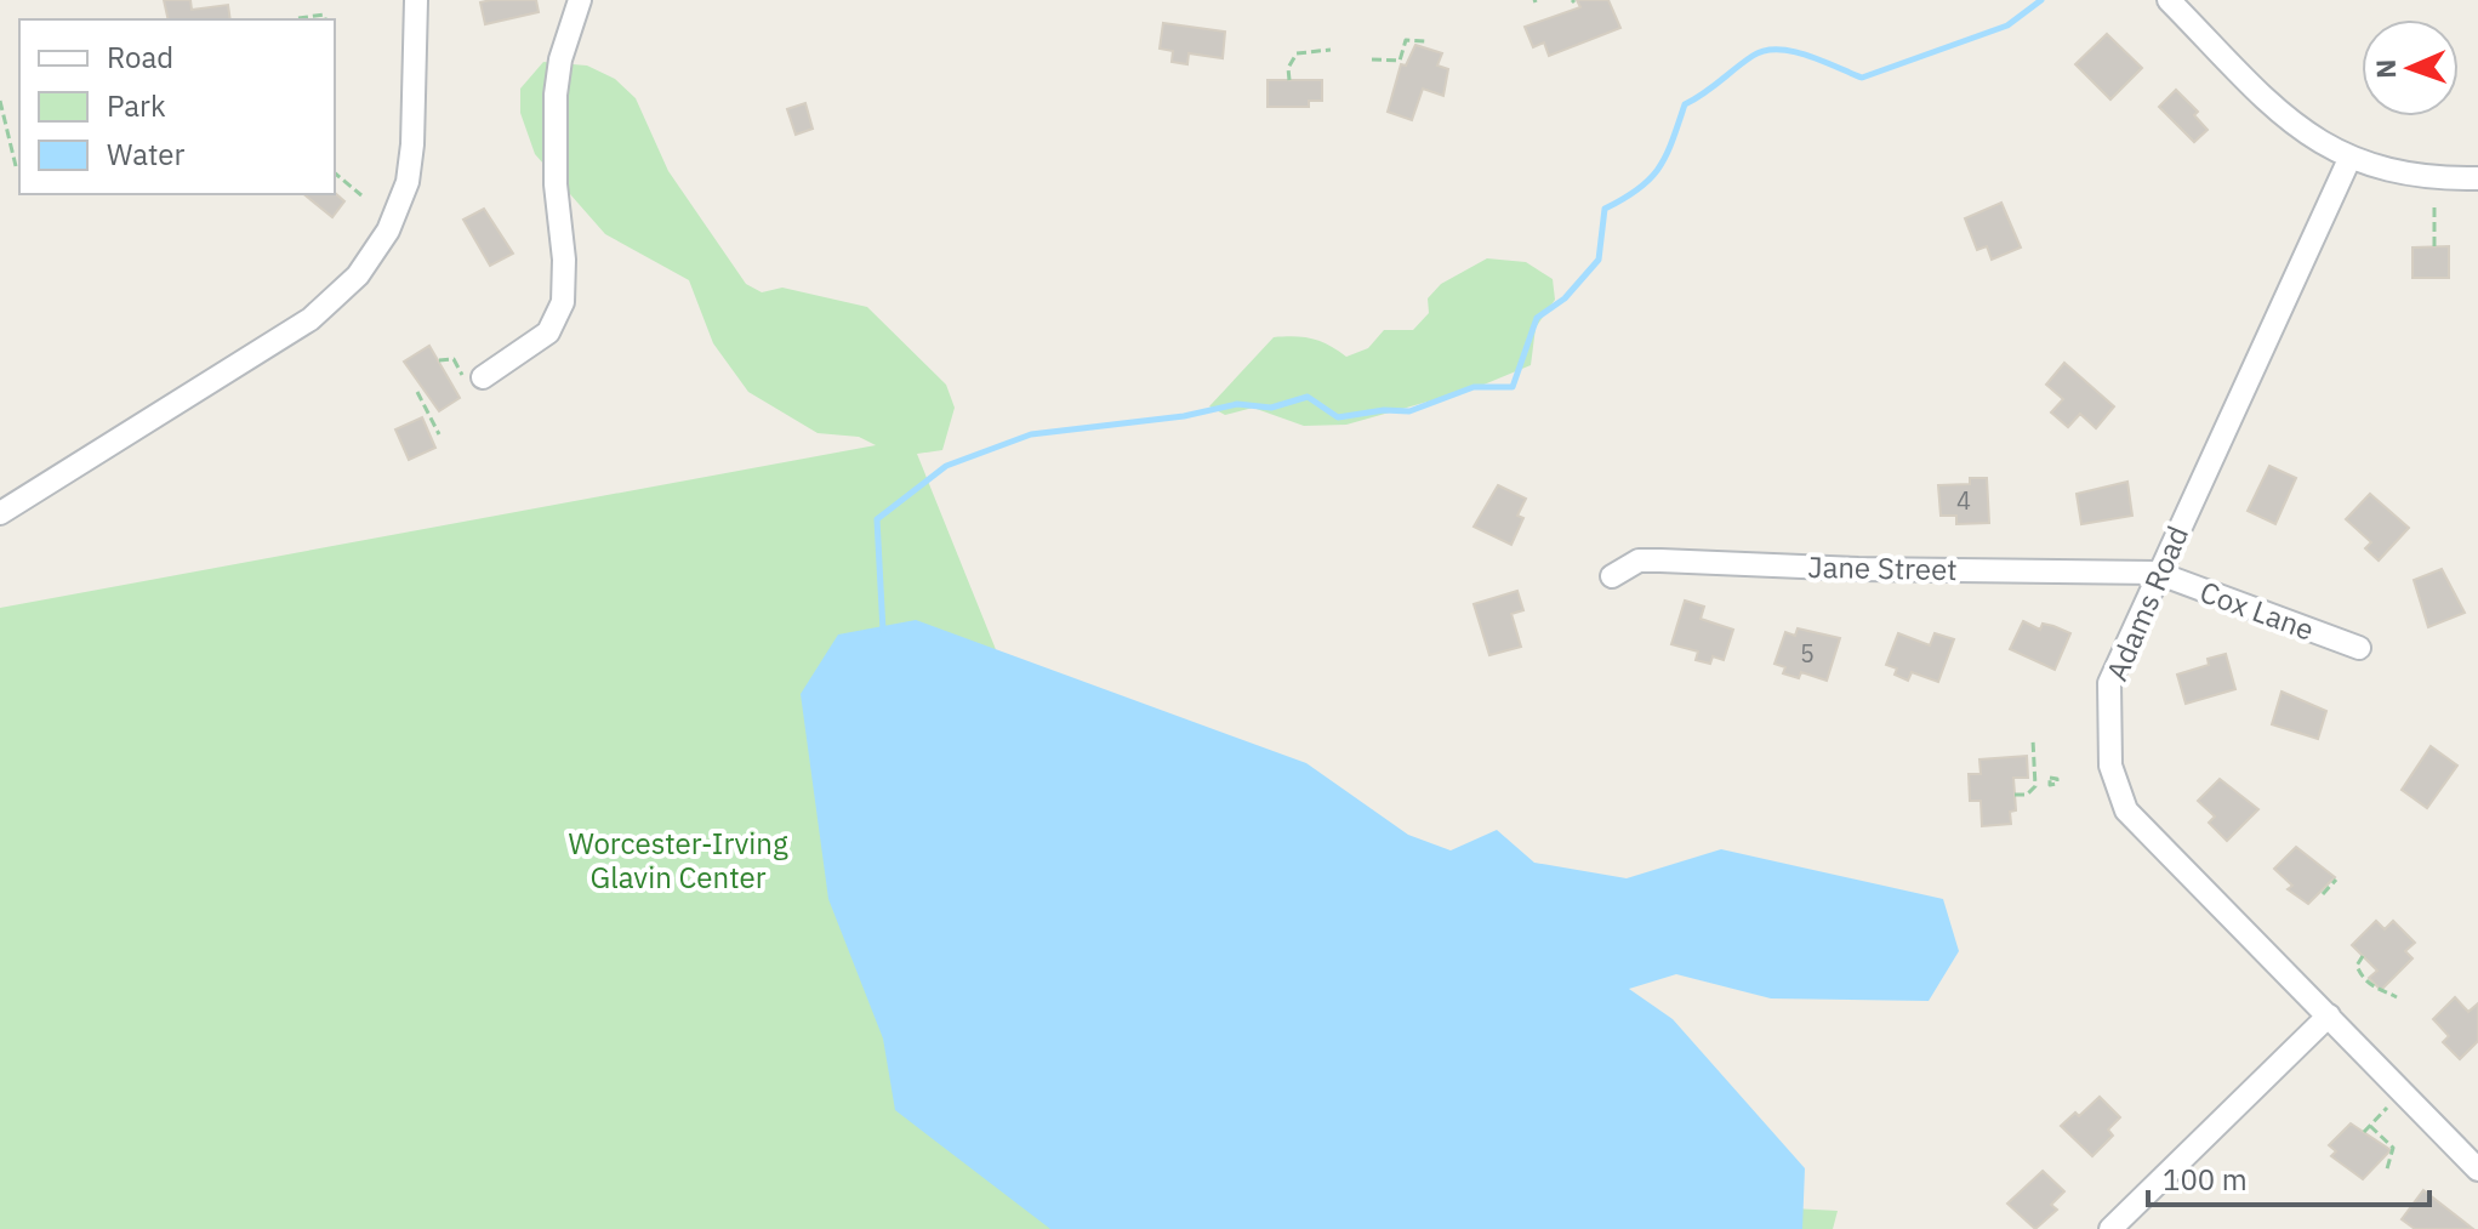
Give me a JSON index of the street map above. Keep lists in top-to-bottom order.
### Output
{
  "streets": {
    "street": ["Jane Street", "Adams Road", "Cox Lane"]
  },
  "crossings": [
    ["Jane Street", "Adams Road"],
    ["Jane Street", "Cox Lane"],
    ["Adams Road", "Cox Lane"]
  ],
  "parks": ["Worcester-Irving Glavin Center"],
  "house_numbers": ["4", "5"],
  "legend": ["Road", "Park", "Water"],
  "scale_bar": "100 m",
  "north": "left"
}
